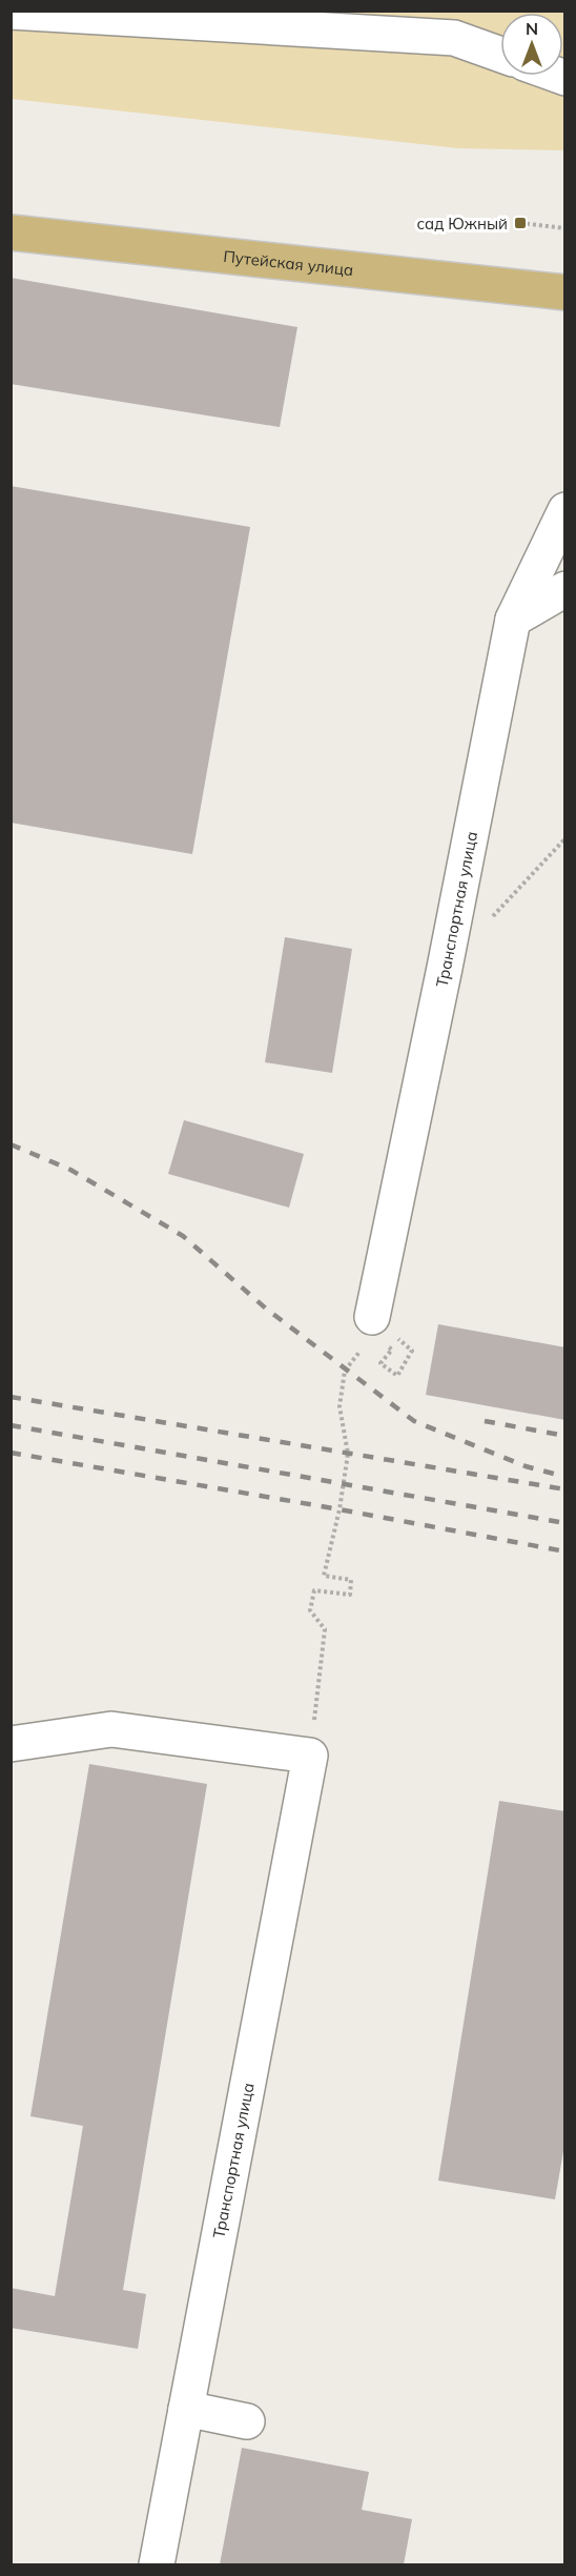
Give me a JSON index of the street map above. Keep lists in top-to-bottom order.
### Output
{
  "streets": {
    "main road": ["Путейская улица"],
    "street": ["Транспортная улица"]
  },
  "places": {
    "transit": ["сад Южный"]
  },
  "north": "top"
}
